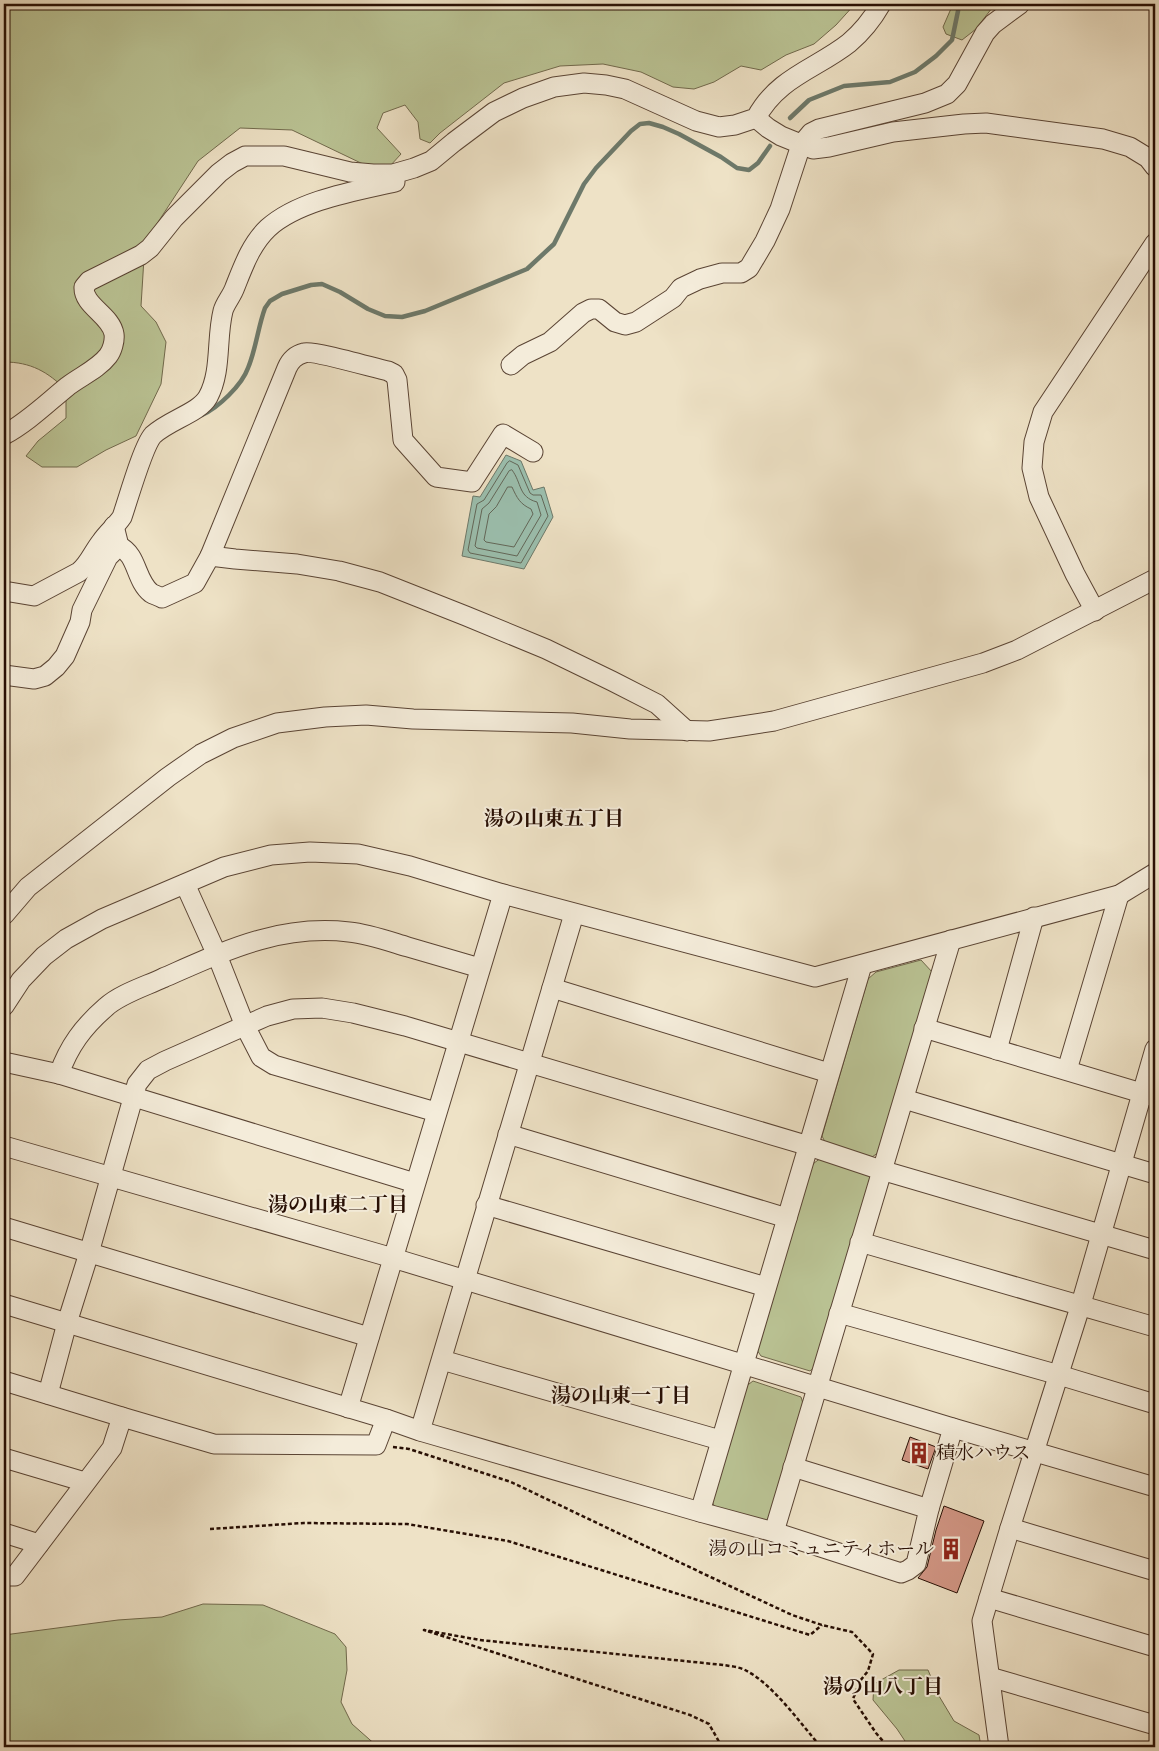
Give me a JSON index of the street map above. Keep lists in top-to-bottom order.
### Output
{
  "districts": [
    "湯の山東五丁目",
    "湯の山東二丁目",
    "湯の山東一丁目",
    "湯の山八丁目"
  ],
  "places": {
    "building": ["積水ハウス", "湯の山コミュニティホール"]
  }
}
